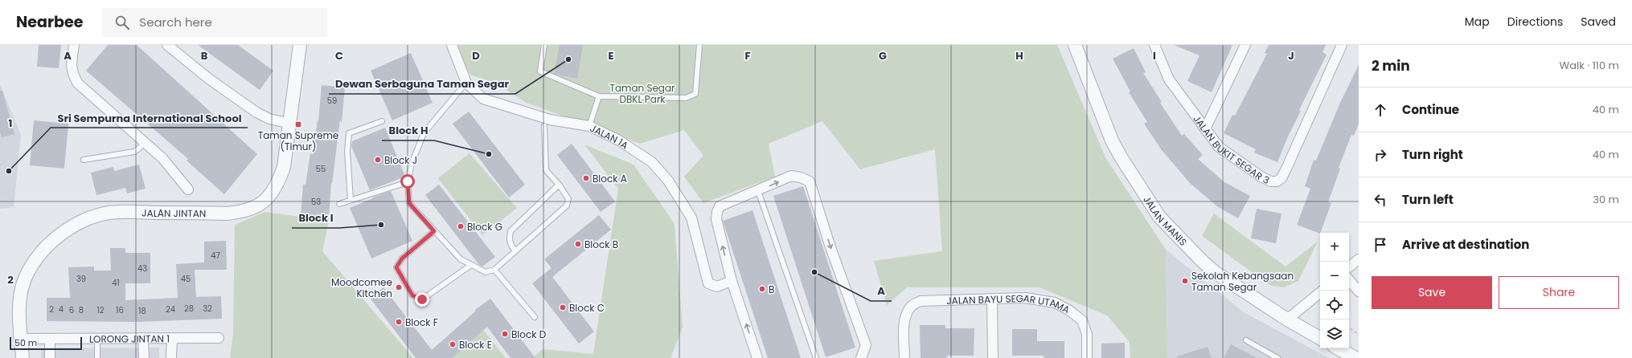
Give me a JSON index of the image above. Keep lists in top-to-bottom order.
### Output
{
  "streets": {
    "street": [
      "JALAN 1A",
      "JALAN BUKIT SEGAR 3",
      "JALAN JINTAN",
      "JALAN MANIS",
      "JALAN BAYU SEGAR UTAMA",
      "LORONG JINTAN 1"
    ]
  },
  "crossings": [
    ["JALAN JINTAN", "LORONG JINTAN 1"]
  ],
  "parks": ["Taman Segar DBKL Park"],
  "places": {
    "other": [
      "Dewan Serbaguna Taman Segar",
      "Block H",
      "Block J",
      "Sri Sempurna International School",
      "Block A",
      "Block I",
      "Block G",
      "Block B",
      "A",
      "Sekolah Kebangsaan Taman Segar",
      "Moodcomee Kitchen",
      "B",
      "Block C",
      "Block F",
      "Block D",
      "Block E"
    ],
    "transit": ["Taman Supreme (Timur)"]
  },
  "house_numbers": [
    "59",
    "55",
    "53",
    "47",
    "43",
    "39",
    "45",
    "41",
    "28",
    "32",
    "2",
    "4",
    "24",
    "6",
    "8",
    "12",
    "16",
    "18"
  ],
  "scale_bar": "50 m",
  "page": {
    "header": "Nearbee",
    "search": "Search here",
    "nav": ["Map", "Directions", "Saved"],
    "heading": ["2 min", "Walk · 110 m"],
    "list": [
      ["Continue", "40 m"],
      ["Turn right", "40 m"],
      ["Turn left", "30 m"],
      "Arrive at destination"
    ],
    "map_buttons": ["+", "−"],
    "buttons": ["Save", "Share"],
    "scale": "50 m"
  },
  "grid": {
    "columns": [
      "A",
      "B",
      "C",
      "D",
      "E",
      "F",
      "G",
      "H",
      "I",
      "J"
    ],
    "rows": ["1", "2"]
  }
}
